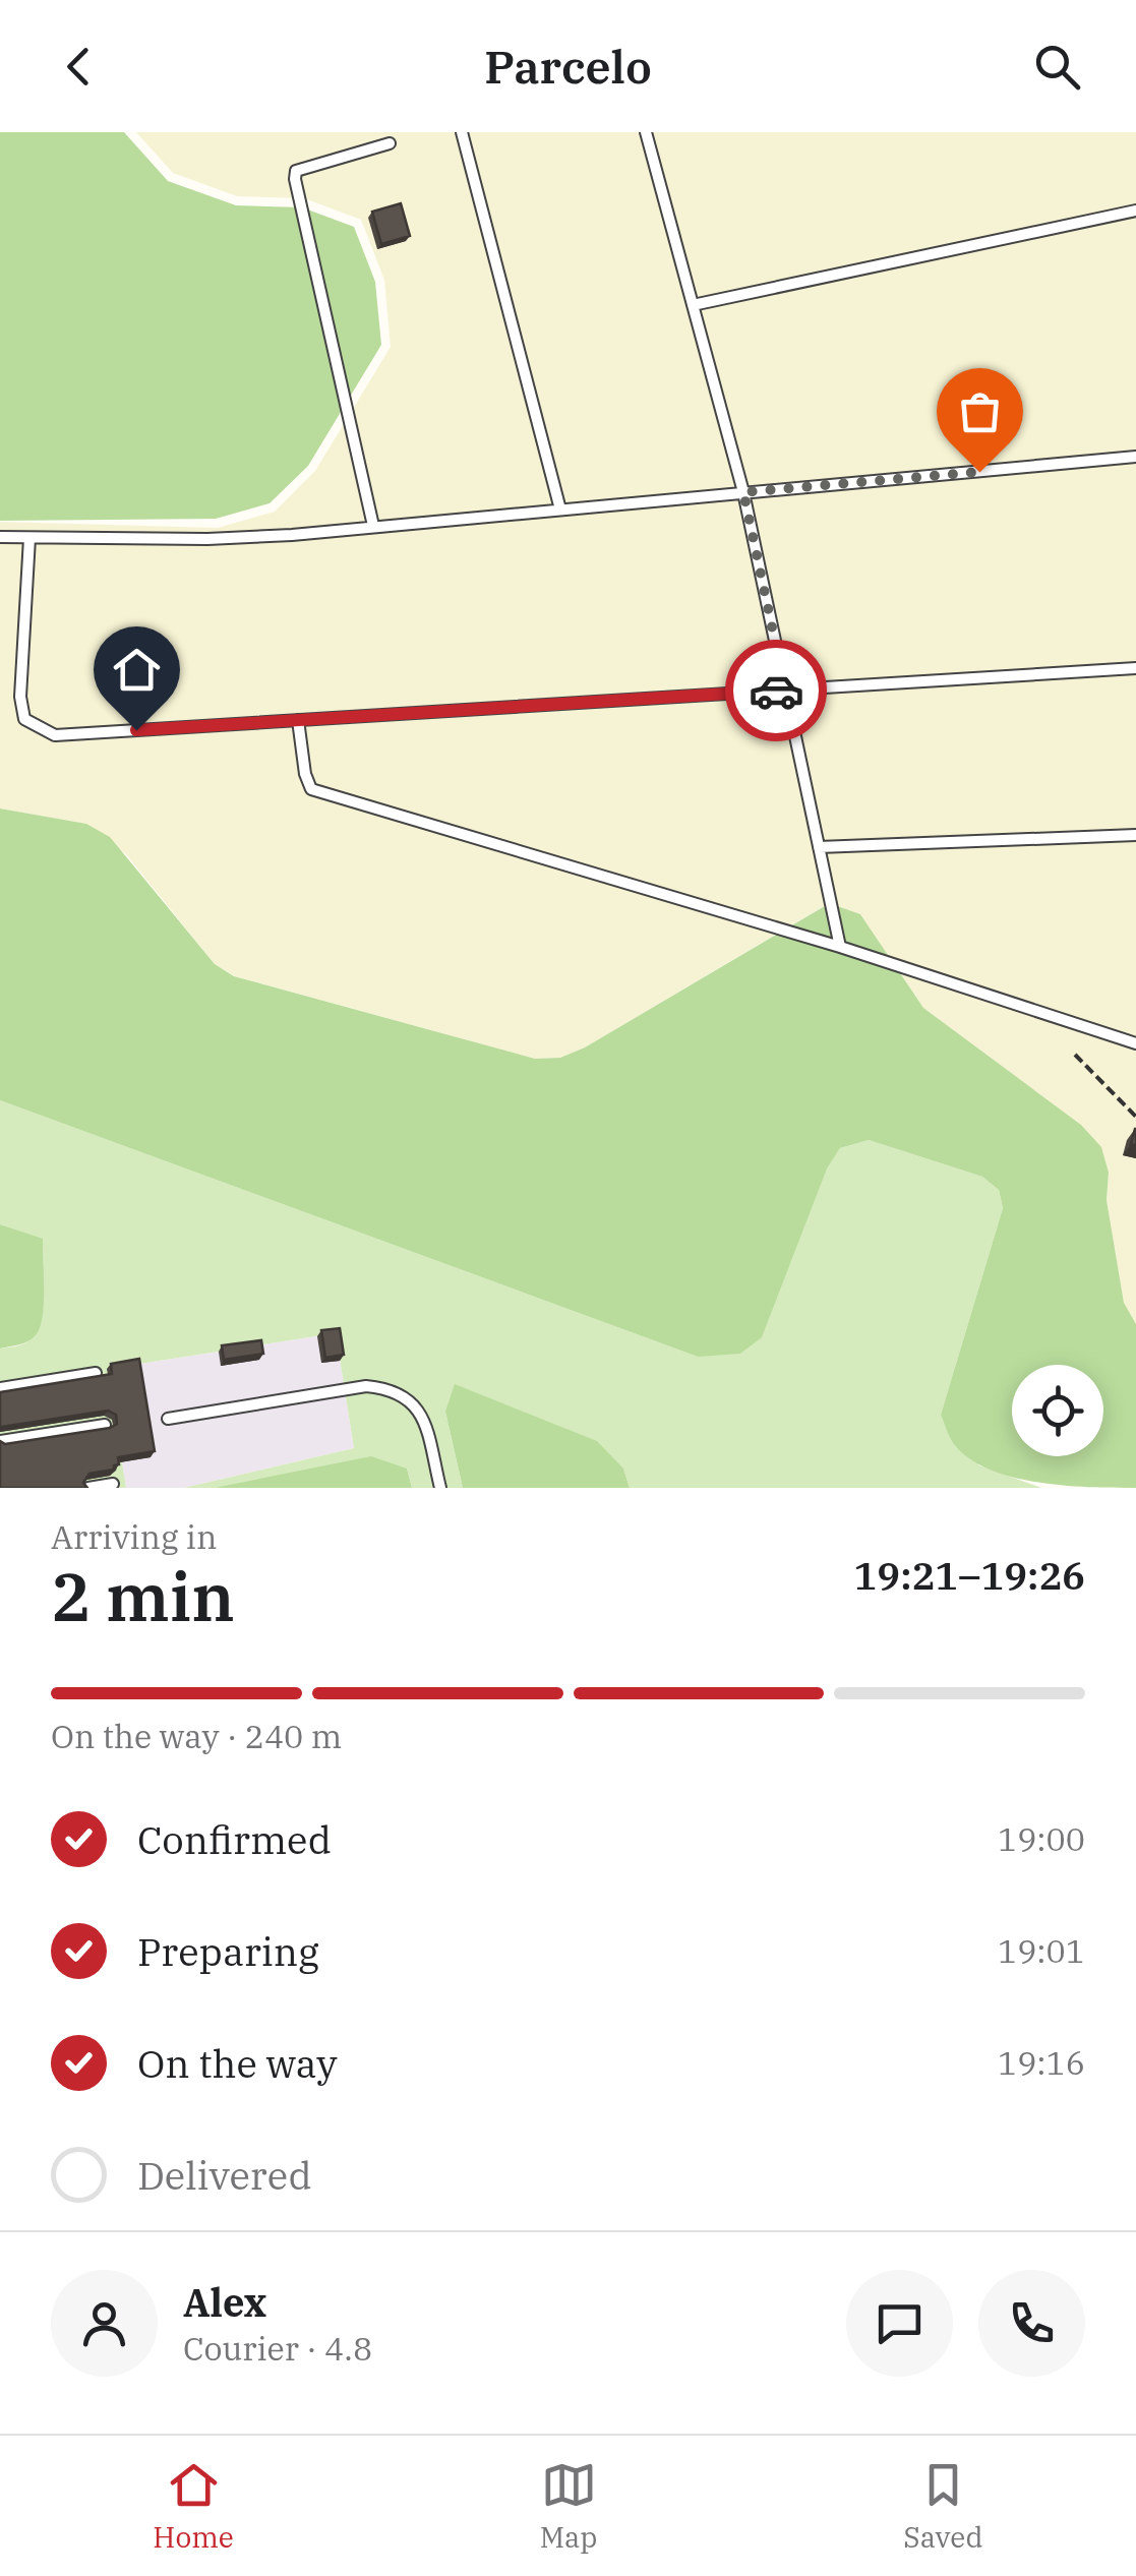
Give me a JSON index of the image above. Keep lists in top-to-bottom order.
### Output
{
  "page": {
    "header": "Parcelo",
    "heading": ["2 min", "Arriving in", "19:21–19:26"],
    "panel": ["Alex", "Courier · 4.8"],
    "bar": "On the way · 240 m",
    "list": [
      ["Confirmed", "19:00"],
      ["Preparing", "19:01"],
      ["On the way", "19:16"],
      "Delivered"
    ],
    "tabs": ["Home", "Map", "Saved"]
  }
}
